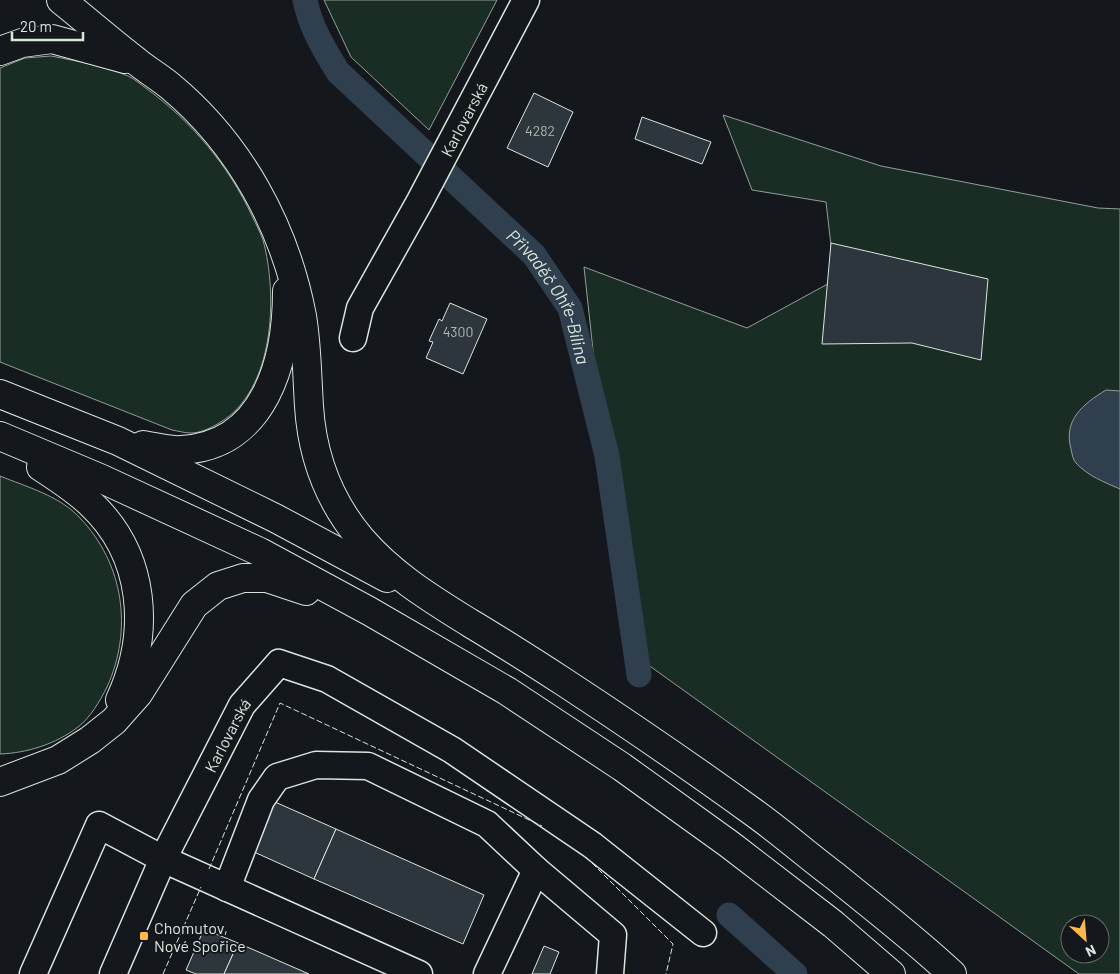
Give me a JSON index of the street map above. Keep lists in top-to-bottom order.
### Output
{
  "streets": {
    "street": ["Karlovarská"]
  },
  "water": ["Přivaděč Ohře-Bílina"],
  "places": {
    "transit": ["Chomutov, Nové Spořice"]
  },
  "house_numbers": ["4282", "4300"],
  "scale_bar": "20 m",
  "north": "bottom right"
}
